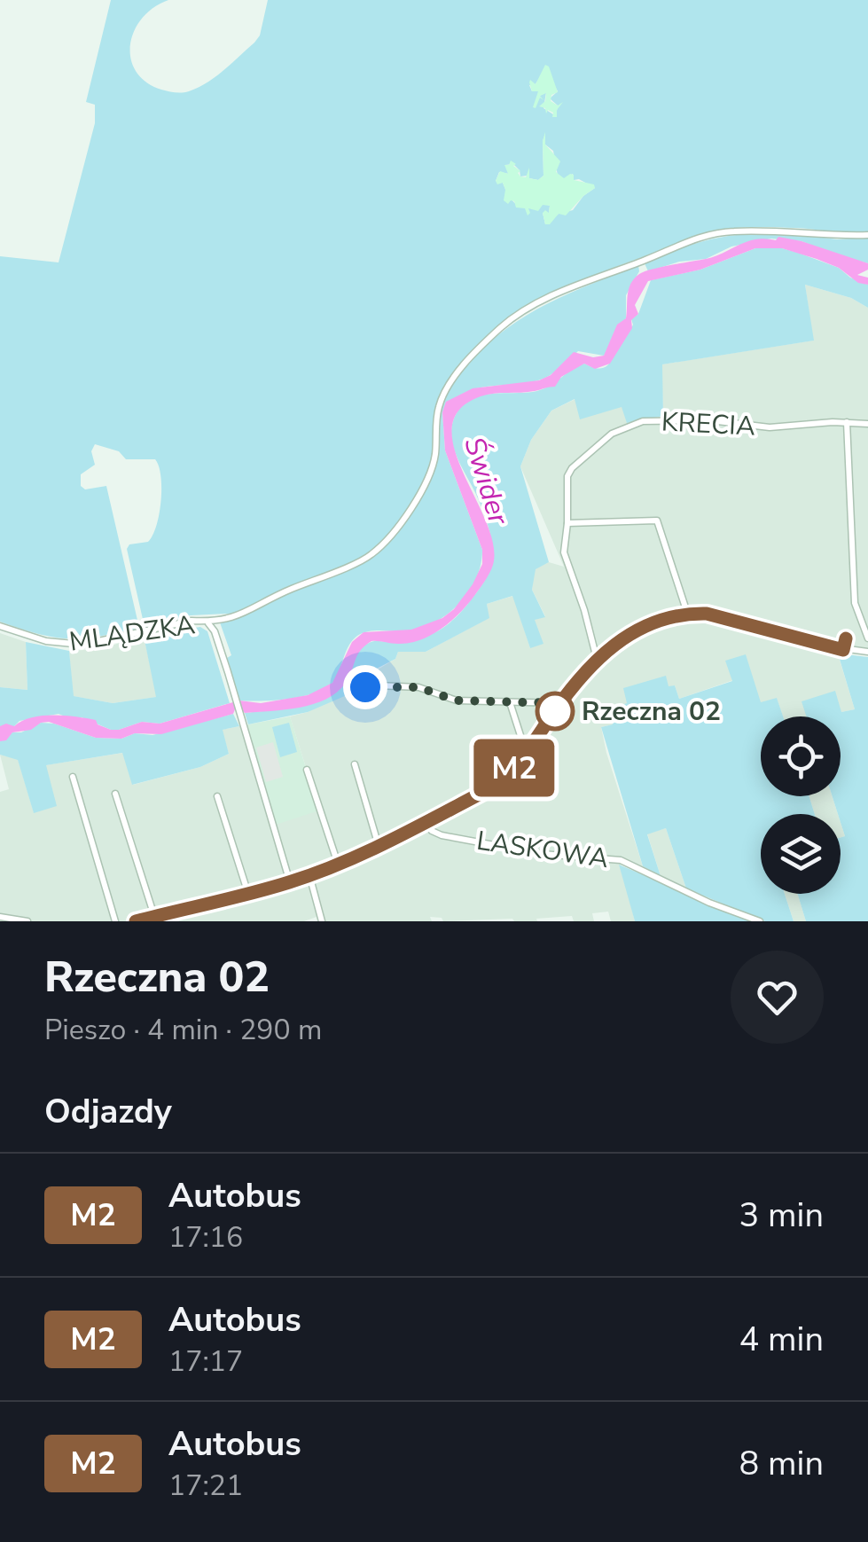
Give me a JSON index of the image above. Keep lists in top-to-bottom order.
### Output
{
  "streets": {
    "street": ["KRECIA", "MLĄDZKA", "LASKOWA"]
  },
  "water": ["Świder"],
  "places": ["Rzeczna 02"],
  "lines": ["bus line M2"],
  "page": {
    "on_map": "M2",
    "heading": [
      ["Rzeczna 02", "Pieszo · 4 min · 290 m"],
      "Odjazdy"
    ],
    "list": [
      {
        "mark": "M2",
        "name": "Autobus",
        "note": "17:16",
        "value": "3 min"
      },
      {
        "mark": "M2",
        "name": "Autobus",
        "note": "17:17",
        "value": "4 min"
      },
      {
        "mark": "M2",
        "name": "Autobus",
        "note": "17:21",
        "value": "8 min"
      }
    ]
  }
}
